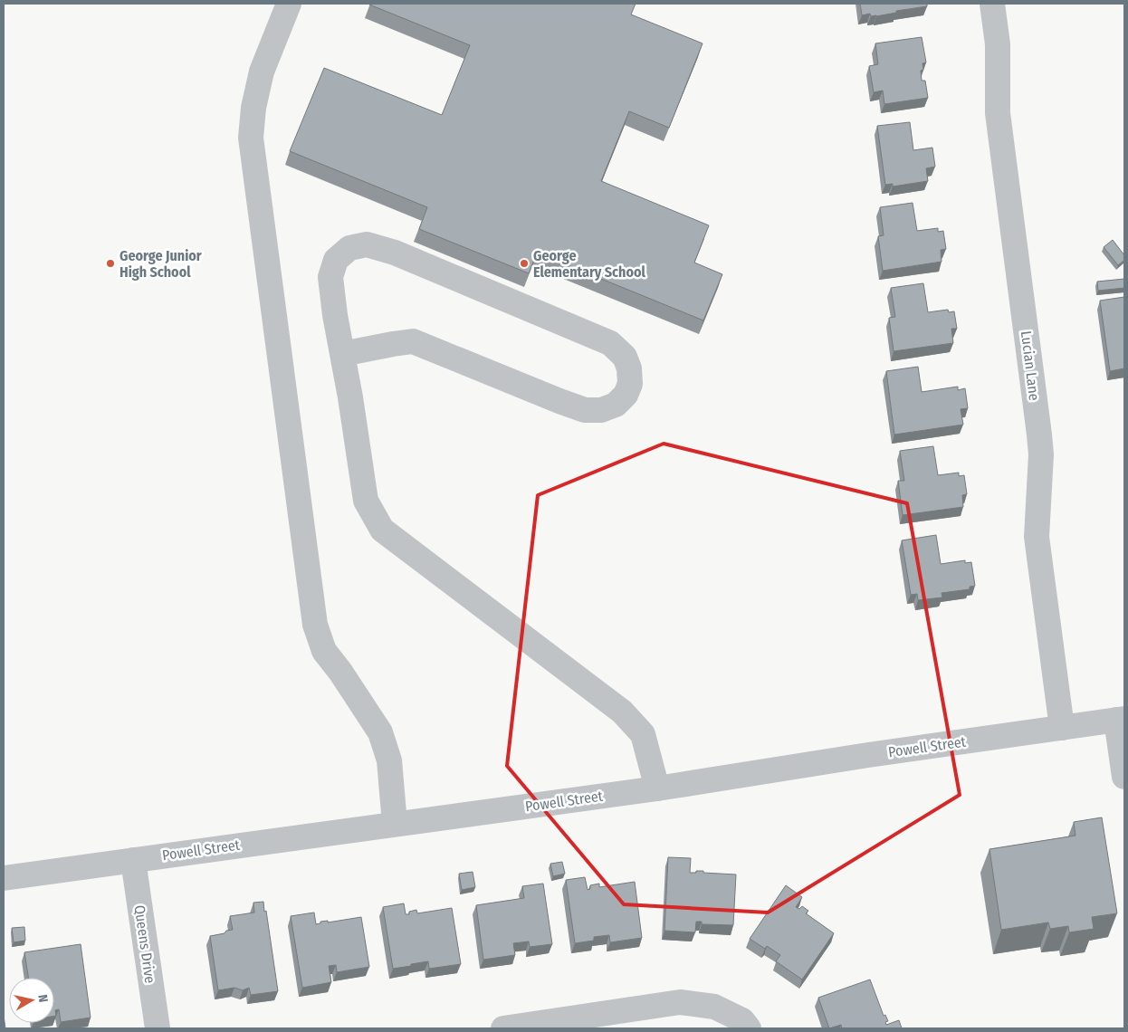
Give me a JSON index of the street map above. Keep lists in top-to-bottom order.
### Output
{
  "streets": {
    "street": ["Lucian Lane", "Powell Street", "Queens Drive"]
  },
  "crossings": [
    ["Lucian Lane", "Powell Street"],
    ["Powell Street", "Queens Drive"]
  ],
  "places": ["George Junior High School", "George Elementary School"],
  "north": "right"
}
